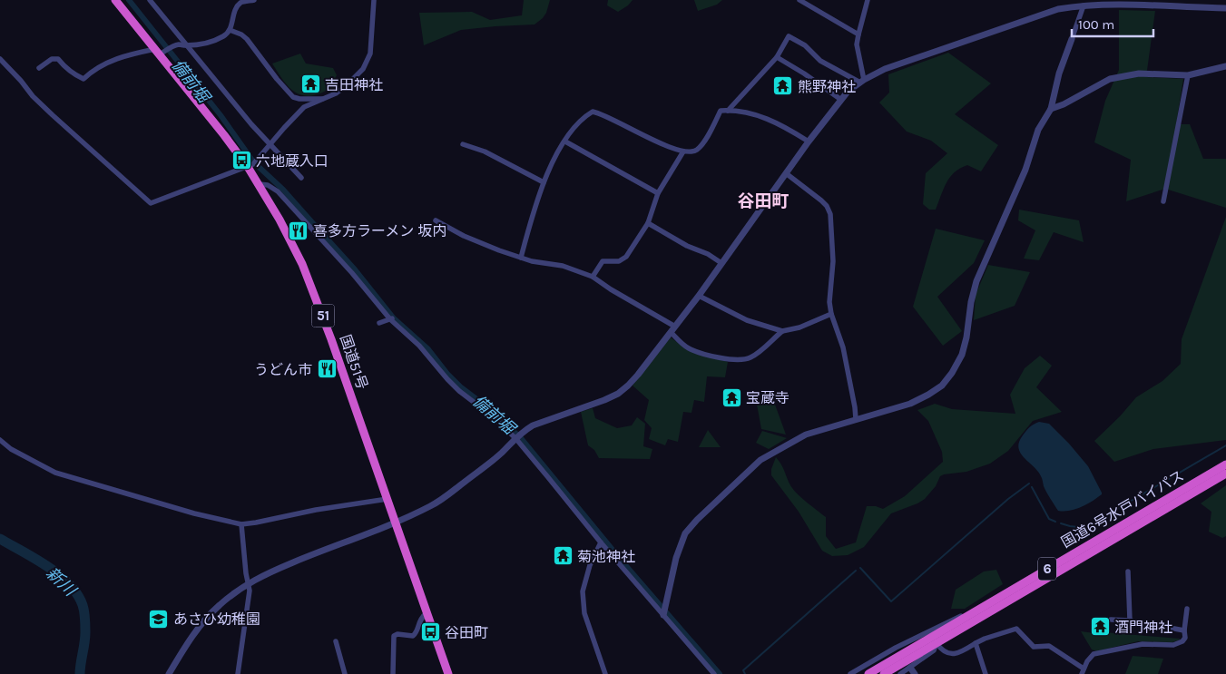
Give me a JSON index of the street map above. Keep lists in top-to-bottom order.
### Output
{
  "streets": {
    "highway": [
      "51",
      "国道51号",
      "国道6号水戸バイパス",
      "6"
    ]
  },
  "districts": ["谷田町"],
  "water": ["備前堀", "新川"],
  "places": {
    "temple": [
      "吉田神社",
      "熊野神社",
      "宝蔵寺",
      "菊池神社",
      "酒門神社"
    ],
    "bus stop": ["六地蔵入口", "谷田町"],
    "restaurant": ["喜多方ラーメン 坂内", "うどん市"],
    "school or university": ["あさひ幼稚園"]
  },
  "scale_bar": "100 m"
}
